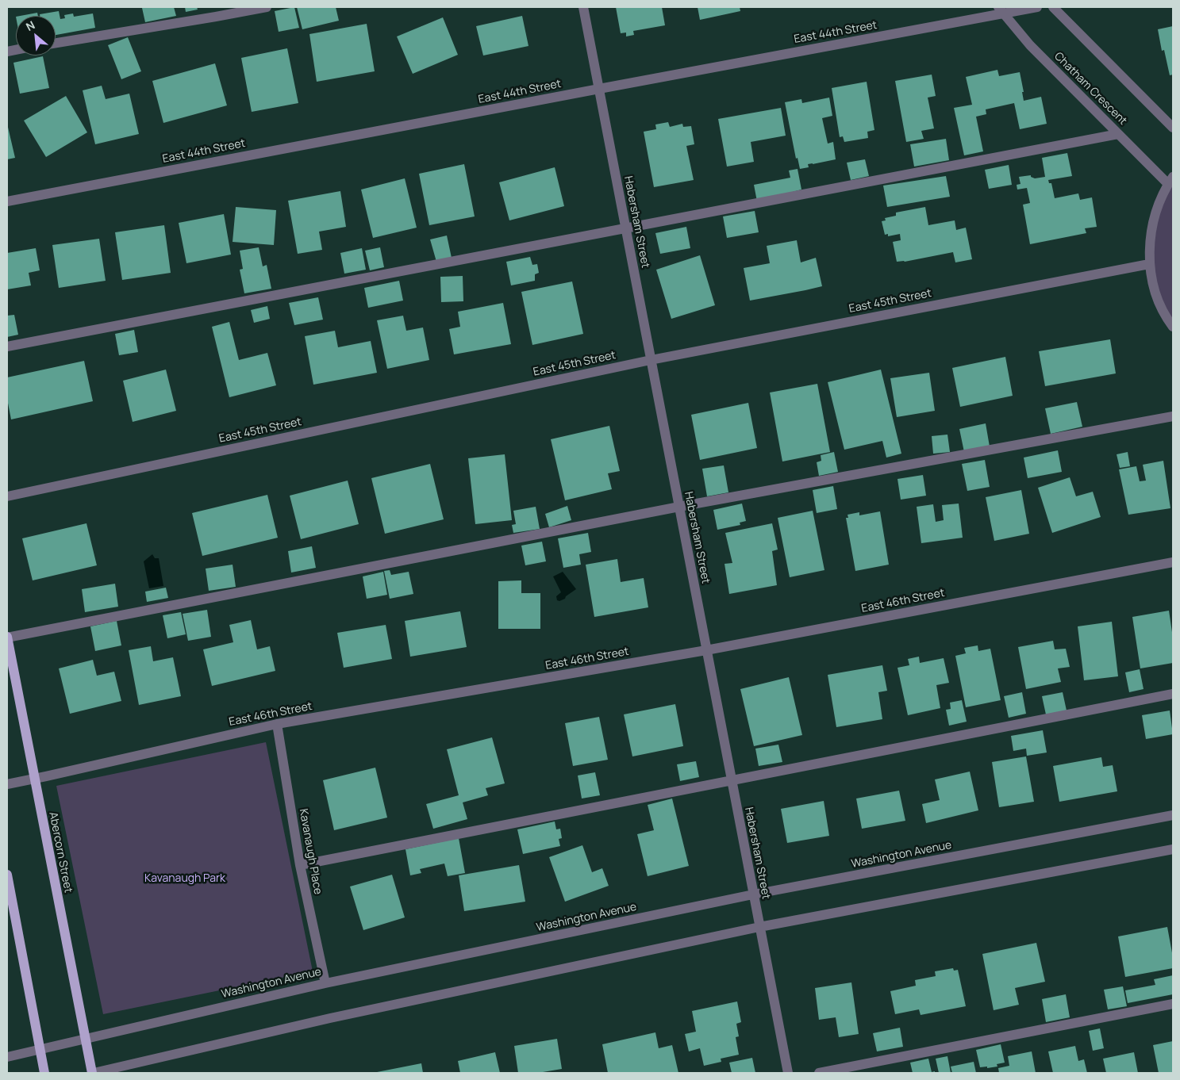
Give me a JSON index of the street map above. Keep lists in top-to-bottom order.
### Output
{
  "streets": {
    "main road": ["Abercorn Street"],
    "street": [
      "East 44th Street",
      "Chatham Crescent",
      "Habersham Street",
      "East 45th Street",
      "East 46th Street",
      "Kavanaugh Place",
      "Washington Avenue"
    ]
  },
  "crossings": [
    ["East 44th Street", "Chatham Crescent"],
    ["East 44th Street", "Habersham Street"],
    ["Habersham Street", "East 45th Street"],
    ["Habersham Street", "East 46th Street"],
    ["Habersham Street", "Washington Avenue"],
    ["East 46th Street", "Kavanaugh Place"],
    ["East 46th Street", "Abercorn Street"],
    ["Kavanaugh Place", "Washington Avenue"],
    ["Abercorn Street", "Washington Avenue"]
  ],
  "parks": ["Kavanaugh Park"],
  "north": "top left"
}
